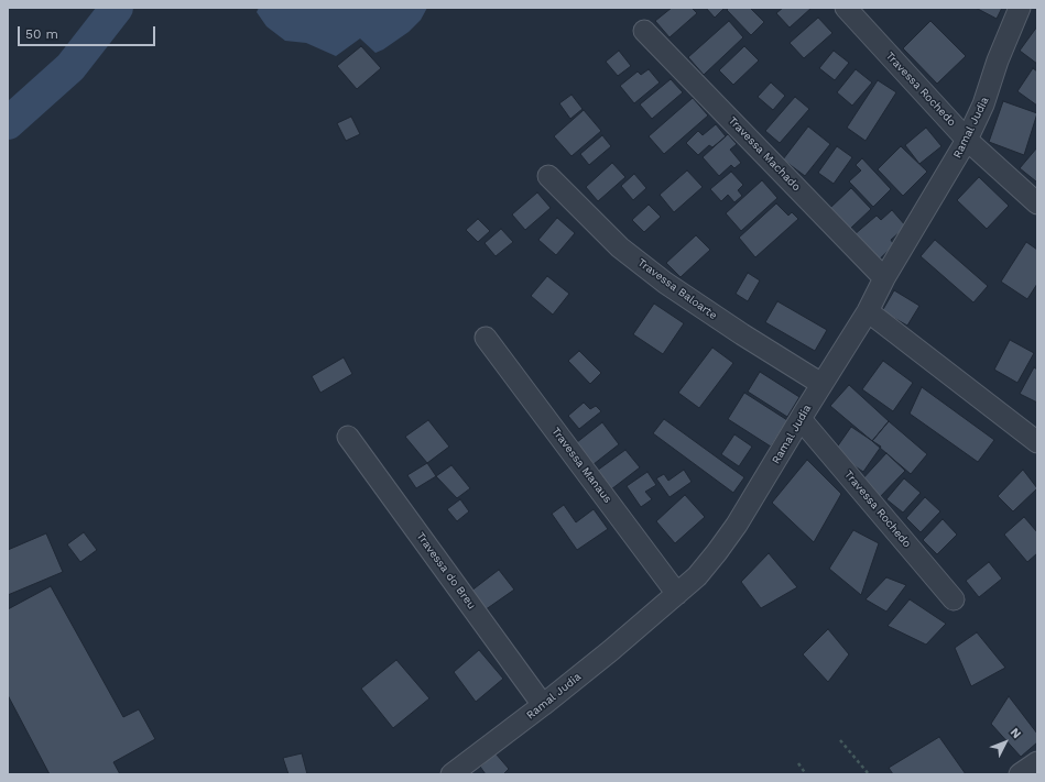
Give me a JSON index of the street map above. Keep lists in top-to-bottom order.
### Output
{
  "streets": {
    "street": [
      "Travessa Rochedo",
      "Ramal Judia",
      "Travessa Machado",
      "Travessa Baloarte",
      "Travessa Manaus",
      "Travessa do Breu"
    ]
  },
  "crossings": [
    ["Travessa Rochedo", "Ramal Judia"],
    ["Ramal Judia", "Travessa Machado"],
    ["Ramal Judia", "Travessa Baloarte"],
    ["Ramal Judia", "Travessa Manaus"],
    ["Ramal Judia", "Travessa do Breu"]
  ],
  "scale_bar": "50 m",
  "north": "top right"
}
